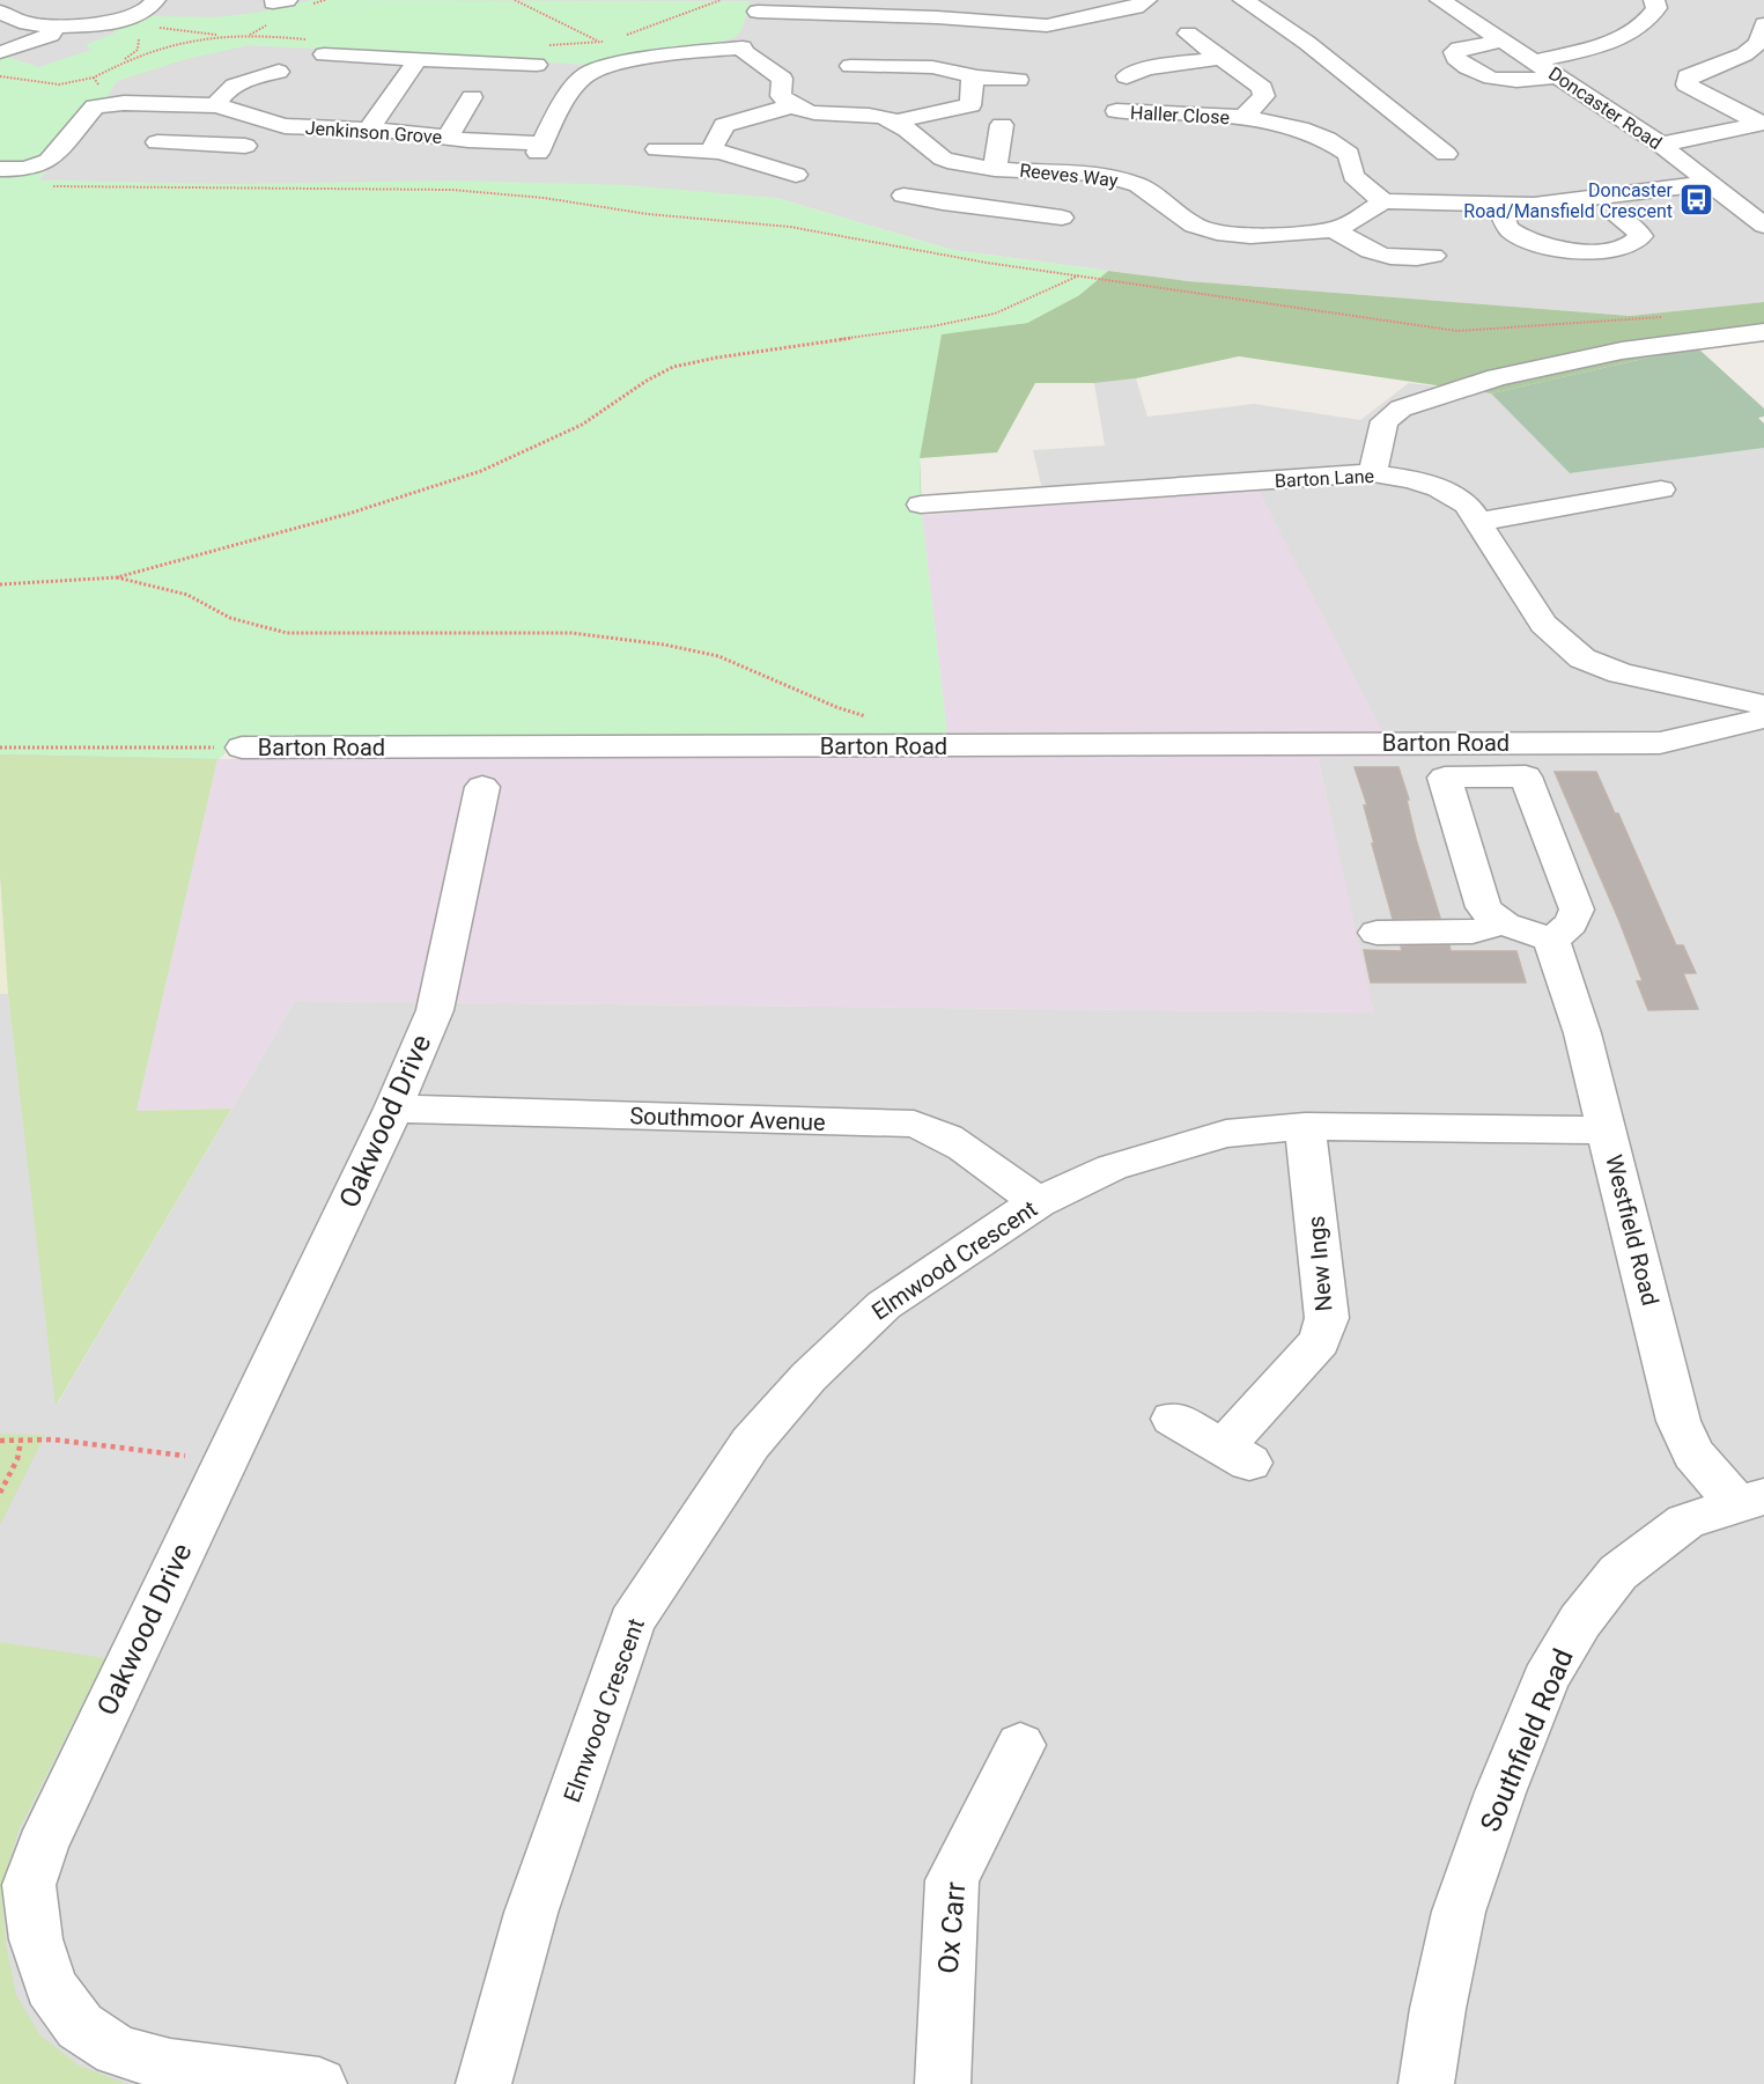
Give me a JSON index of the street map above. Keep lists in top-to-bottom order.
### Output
{
  "streets": {
    "street": [
      "Doncaster Road",
      "Haller Close",
      "Jenkinson Grove",
      "Reeves Way",
      "Barton Lane",
      "Barton Road",
      "Southmoor Avenue",
      "Oakwood Drive",
      "Westfield Road",
      "Elmwood Crescent",
      "New Ings",
      "Southfield Road",
      "Ox Carr"
    ]
  },
  "crossings": [
    ["Haller Close", "Reeves Way"],
    ["Southmoor Avenue", "Oakwood Drive"],
    ["Southmoor Avenue", "Elmwood Crescent"],
    ["Westfield Road", "Elmwood Crescent"],
    ["Westfield Road", "Southfield Road"],
    ["Elmwood Crescent", "New Ings"]
  ],
  "places": {
    "bus stop": ["Doncaster Road/Mansfield Crescent"]
  }
}
